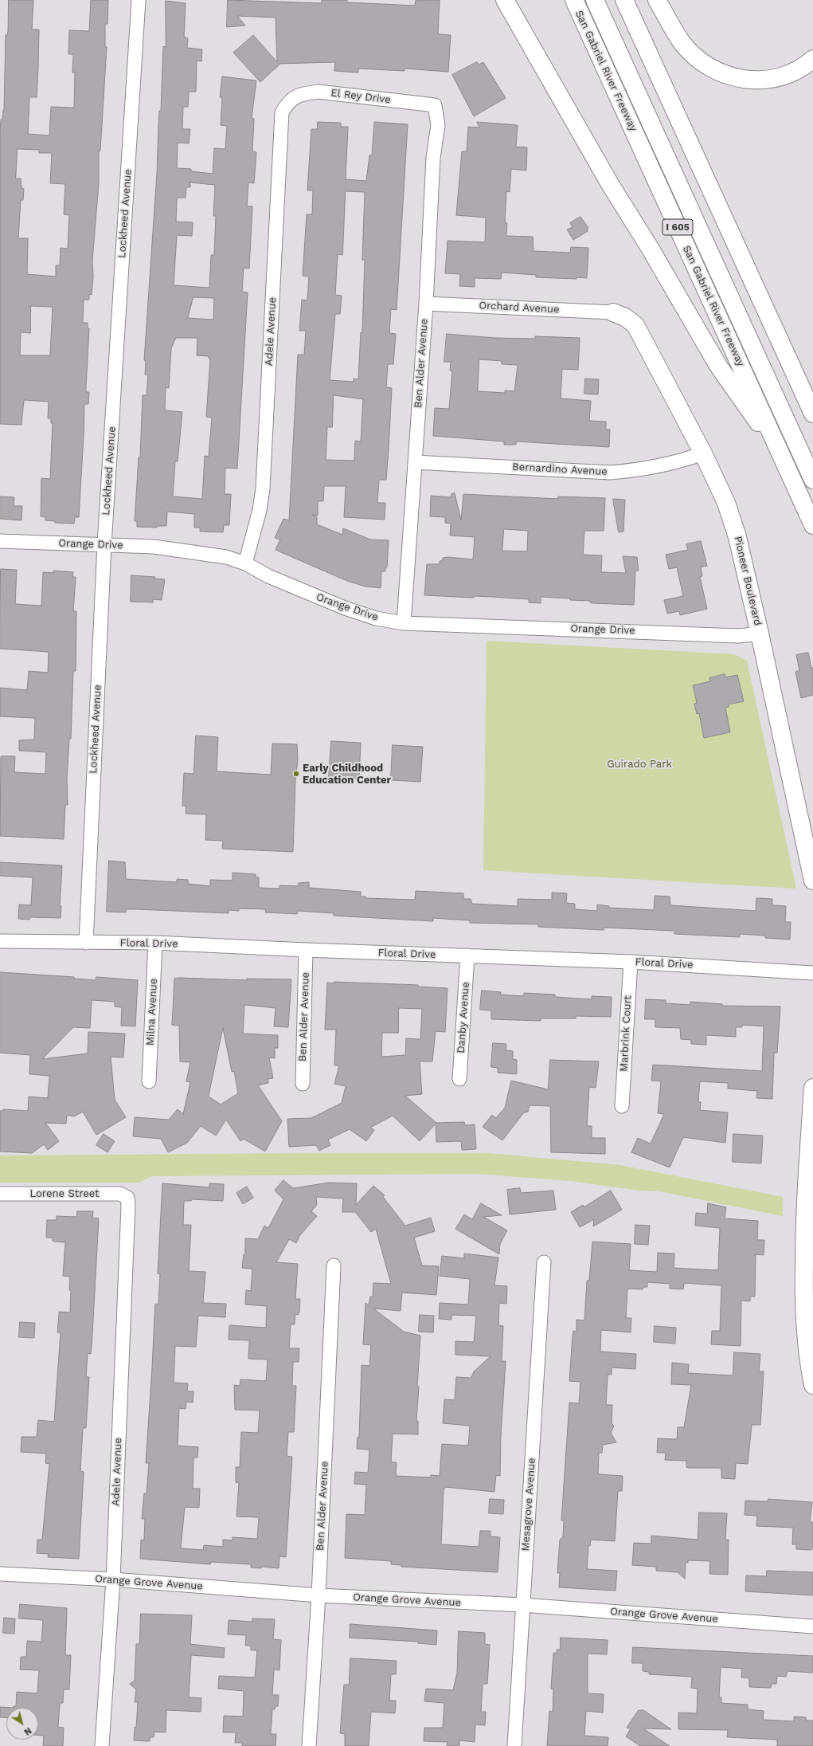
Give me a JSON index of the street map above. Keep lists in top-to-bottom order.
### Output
{
  "streets": {
    "main road": ["San Gabriel River Freeway", "I 605", "Pioneer Boulevard"],
    "street": [
      "El Rey Drive",
      "Lockheed Avenue",
      "Orchard Avenue",
      "Adele Avenue",
      "Ben Alder Avenue",
      "Bernardino Avenue",
      "Orange Drive",
      "Floral Drive",
      "Milna Avenue",
      "Danby Avenue",
      "Marbrink Court",
      "Lorene Street",
      "Mesagrove Avenue",
      "Orange Grove Avenue"
    ]
  },
  "crossings": [
    ["El Rey Drive", "Adele Avenue"],
    ["El Rey Drive", "Ben Alder Avenue"],
    ["Lockheed Avenue", "Orange Drive"],
    ["Lockheed Avenue", "Floral Drive"],
    ["Orchard Avenue", "Ben Alder Avenue"],
    ["Orchard Avenue", "Pioneer Boulevard"],
    ["Adele Avenue", "Orange Drive"],
    ["Adele Avenue", "Lorene Street"],
    ["Adele Avenue", "Orange Grove Avenue"],
    ["Ben Alder Avenue", "Bernardino Avenue"],
    ["Ben Alder Avenue", "Orange Drive"],
    ["Ben Alder Avenue", "Floral Drive"],
    ["Ben Alder Avenue", "Orange Grove Avenue"],
    ["Bernardino Avenue", "Pioneer Boulevard"],
    ["Orange Drive", "Pioneer Boulevard"],
    ["Floral Drive", "Milna Avenue"],
    ["Floral Drive", "Danby Avenue"],
    ["Floral Drive", "Marbrink Court"],
    ["Mesagrove Avenue", "Orange Grove Avenue"]
  ],
  "parks": ["Guirado Park"],
  "places": ["Early Childhood Education Center"],
  "north": "bottom right"
}
